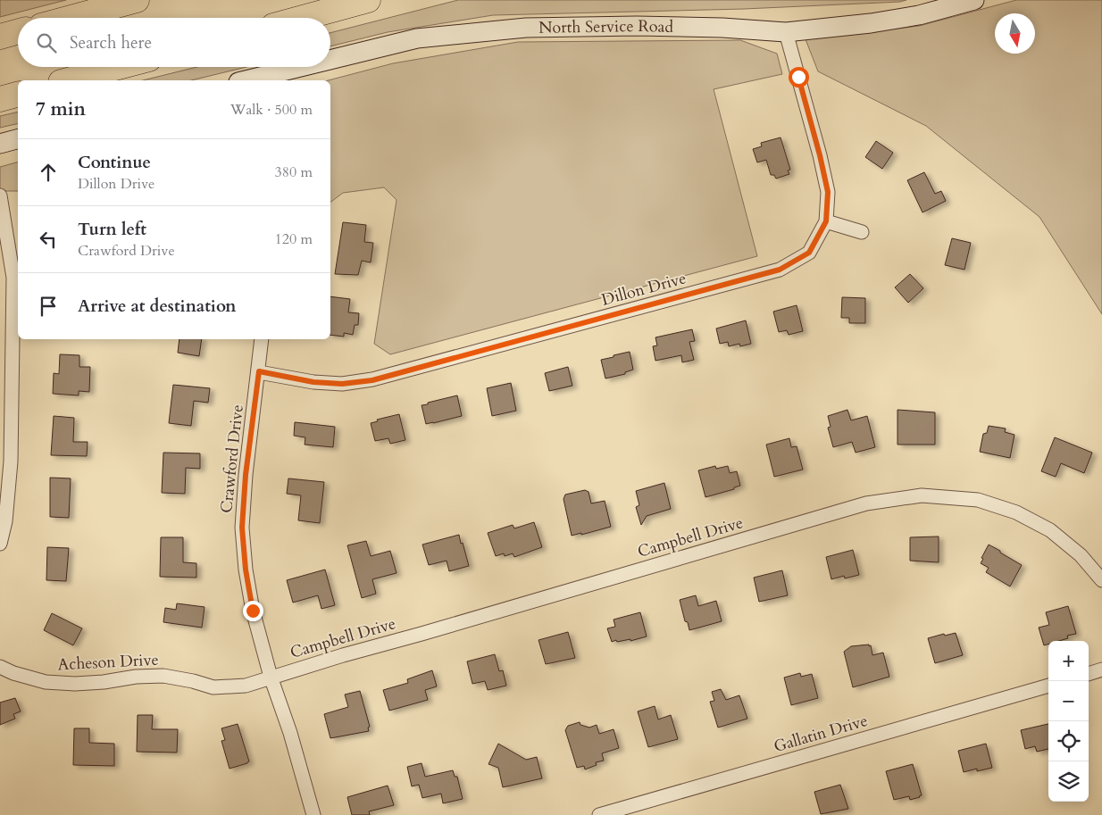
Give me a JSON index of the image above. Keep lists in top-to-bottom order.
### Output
{
  "streets": {
    "main road": ["North Service Road"],
    "street": [
      "Dillon Drive",
      "Crawford Drive",
      "Campbell Drive",
      "Acheson Drive",
      "Gallatin Drive"
    ]
  },
  "crossings": [
    ["North Service Road", "Dillon Drive"],
    ["Dillon Drive", "Crawford Drive"],
    ["Crawford Drive", "Campbell Drive"],
    ["Crawford Drive", "Acheson Drive"],
    ["Campbell Drive", "Acheson Drive"]
  ],
  "north": "bottom",
  "page": {
    "search": "Search here",
    "heading": ["7 min", "Walk · 500 m"],
    "list": [
      ["Continue", "Dillon Drive", "380 m"],
      ["Turn left", "Crawford Drive", "120 m"],
      "Arrive at destination"
    ],
    "map_buttons": ["+", "−"]
  }
}
